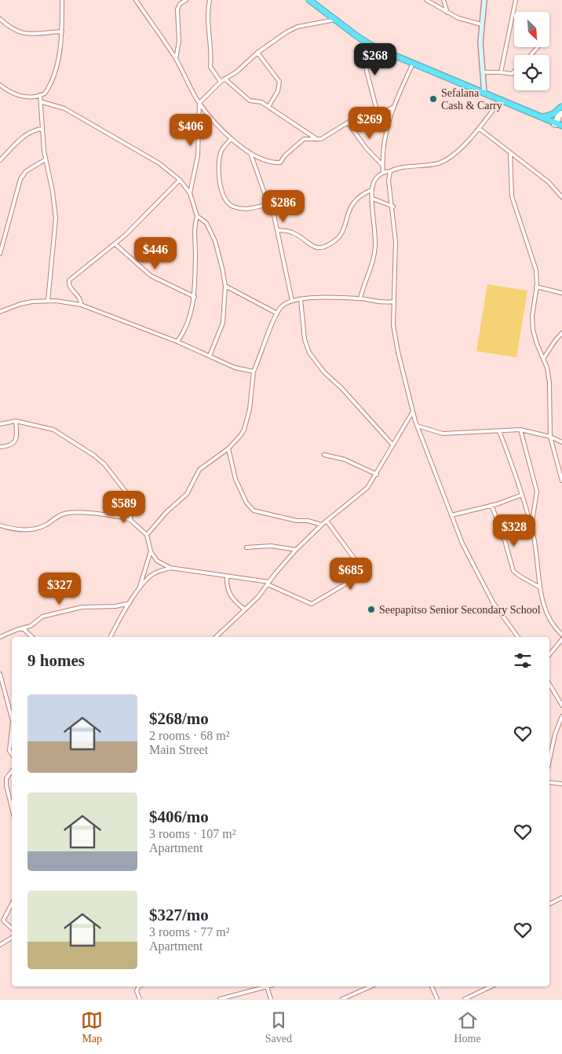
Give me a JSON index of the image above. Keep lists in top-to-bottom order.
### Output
{
  "places": ["Sefalana Cash & Carry", "Seepapitso Senior Secondary School"],
  "north": "bottom right",
  "page": {
    "price": [
      "$268",
      "$269",
      "$406",
      "$286",
      "$446",
      "$589",
      "$328",
      "$685",
      "$327"
    ],
    "heading": "9 homes",
    "list": [
      {
        "name": "$268/mo",
        "note": "2 rooms · 68 m² · Main Street"
      },
      {
        "name": "$406/mo",
        "note": "3 rooms · 107 m² · Apartment"
      },
      {
        "name": "$327/mo",
        "note": "3 rooms · 77 m² · Apartment"
      }
    ],
    "tabs": ["Map", "Saved", "Home"]
  }
}
